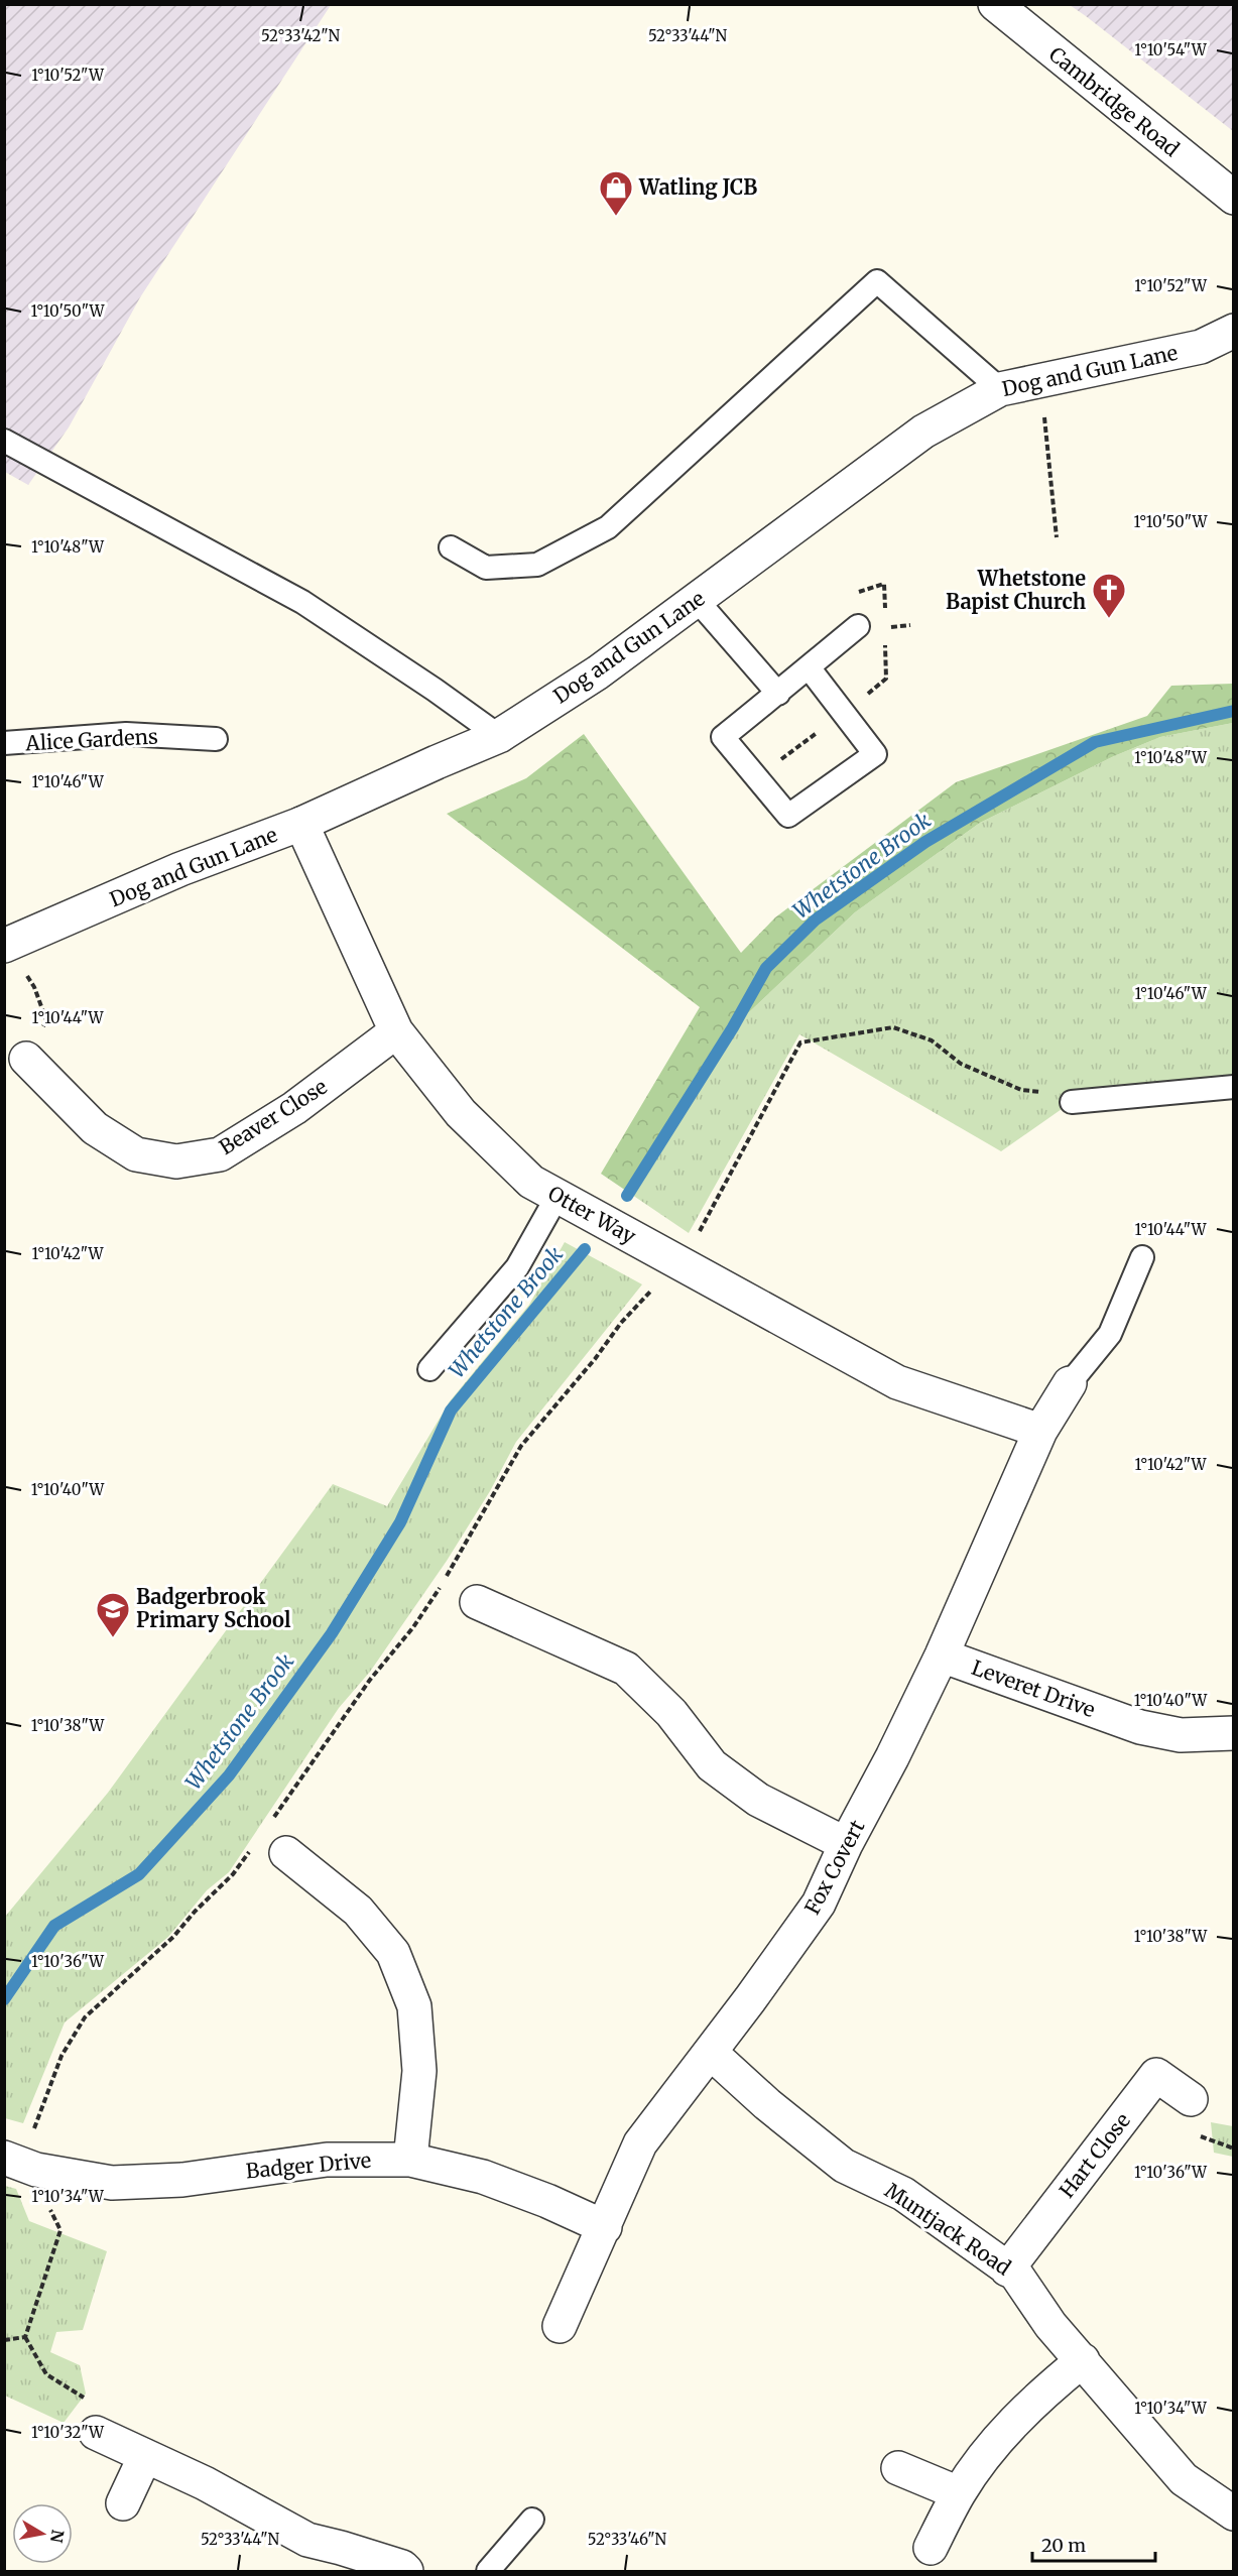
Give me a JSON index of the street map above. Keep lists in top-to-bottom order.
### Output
{
  "streets": {
    "street": [
      "Cambridge Road",
      "Dog and Gun Lane",
      "Beaver Close",
      "Otter Way",
      "Leveret Drive",
      "Fox Covert",
      "Hart Close",
      "Badger Drive",
      "Muntjack Road"
    ],
    "lane": ["Alice Gardens"]
  },
  "crossings": [
    ["Dog and Gun Lane", "Otter Way"],
    ["Beaver Close", "Otter Way"],
    ["Otter Way", "Fox Covert"],
    ["Leveret Drive", "Fox Covert"],
    ["Fox Covert", "Badger Drive"],
    ["Fox Covert", "Muntjack Road"],
    ["Hart Close", "Muntjack Road"]
  ],
  "water": ["Whetstone Brook"],
  "places": {
    "shop": ["Watling JCB"],
    "church": ["Whetstone Bapist Church"],
    "school or university": ["Badgerbrook Primary School"]
  },
  "scale_bar": "20 m",
  "north": "right",
  "coordinates": [
    "52°33'44\"N",
    "52°33'42\"N",
    "1°10'54\"W",
    "1°10'52\"W",
    "1°10'50\"W",
    "1°10'48\"W",
    "1°10'46\"W",
    "1°10'44\"W",
    "1°10'42\"W",
    "1°10'40\"W",
    "1°10'38\"W",
    "1°10'36\"W",
    "1°10'34\"W",
    "1°10'32\"W",
    "52°33'46\"N"
  ]
}
